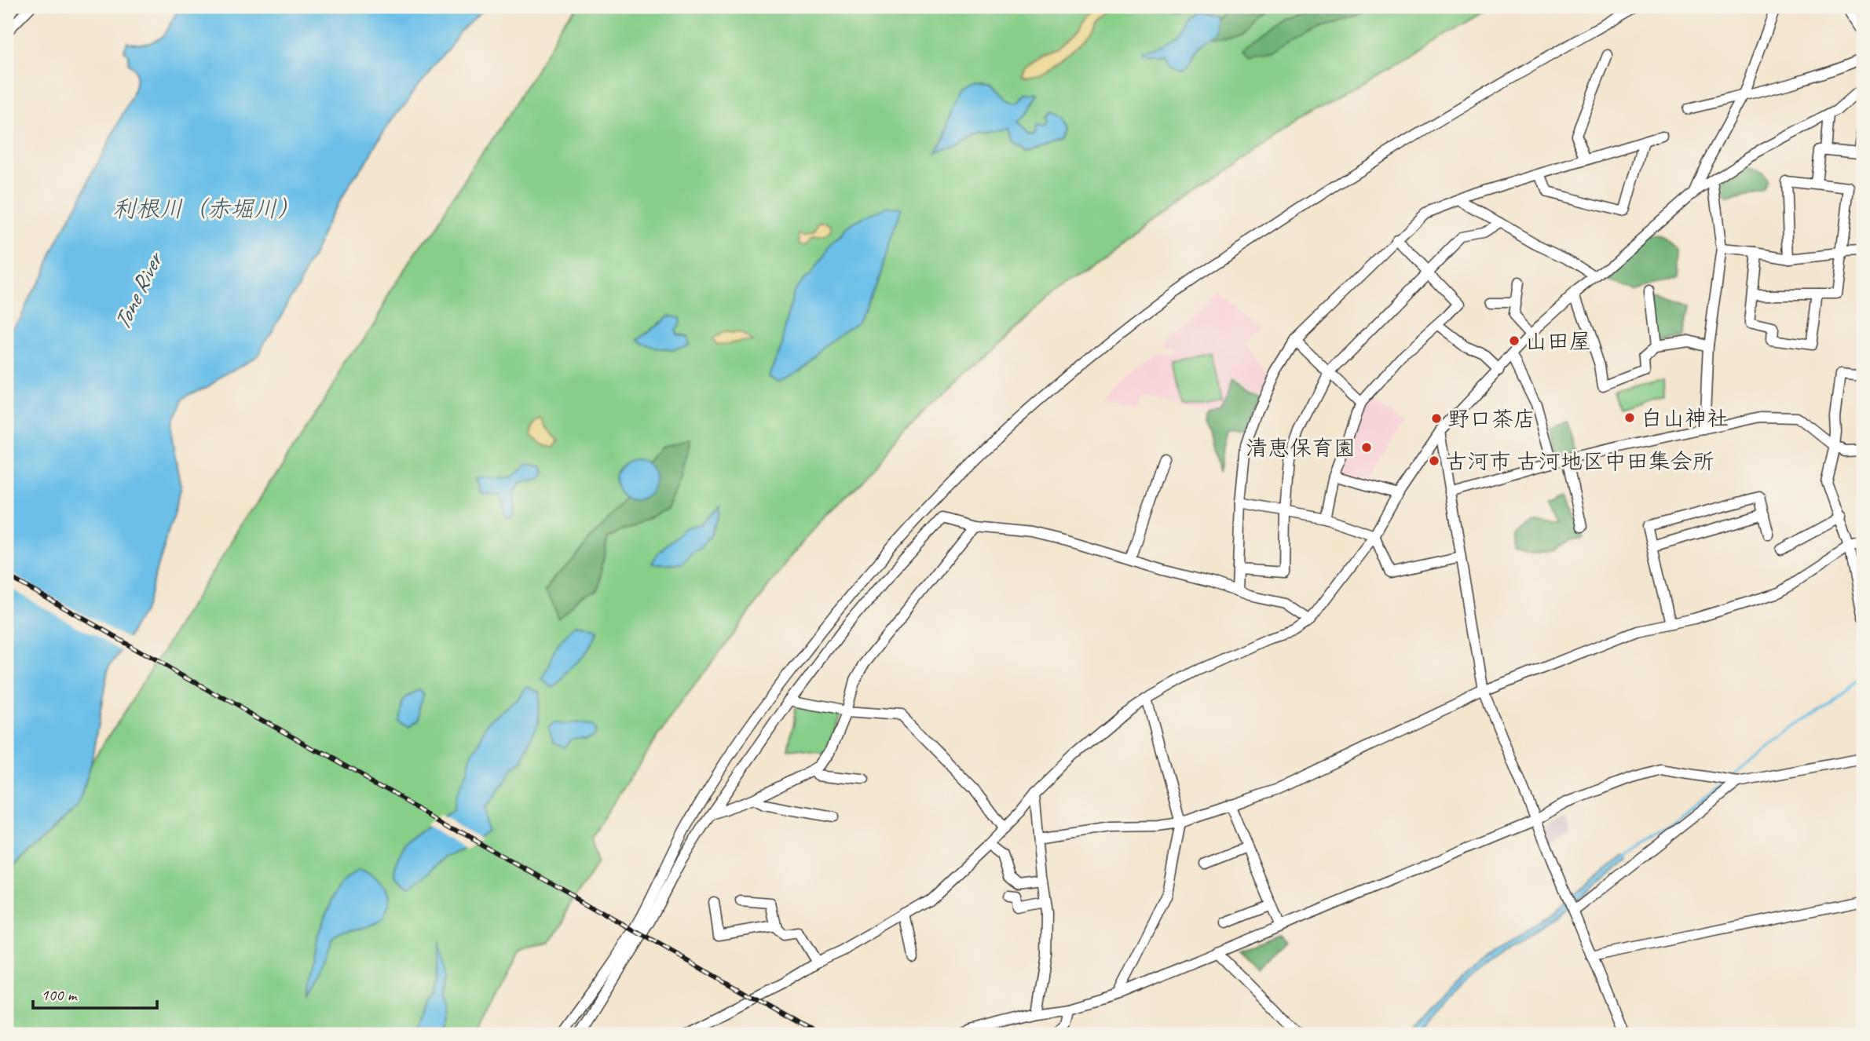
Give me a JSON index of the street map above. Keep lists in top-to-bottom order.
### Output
{
  "water": ["利根川（赤堀川）", "Tone River"],
  "places": [
    "山田屋",
    "白山神社",
    "野口茶店",
    "清恵保育園",
    "古河市 古河地区中田集会所"
  ],
  "scale_bar": "100 m"
}
